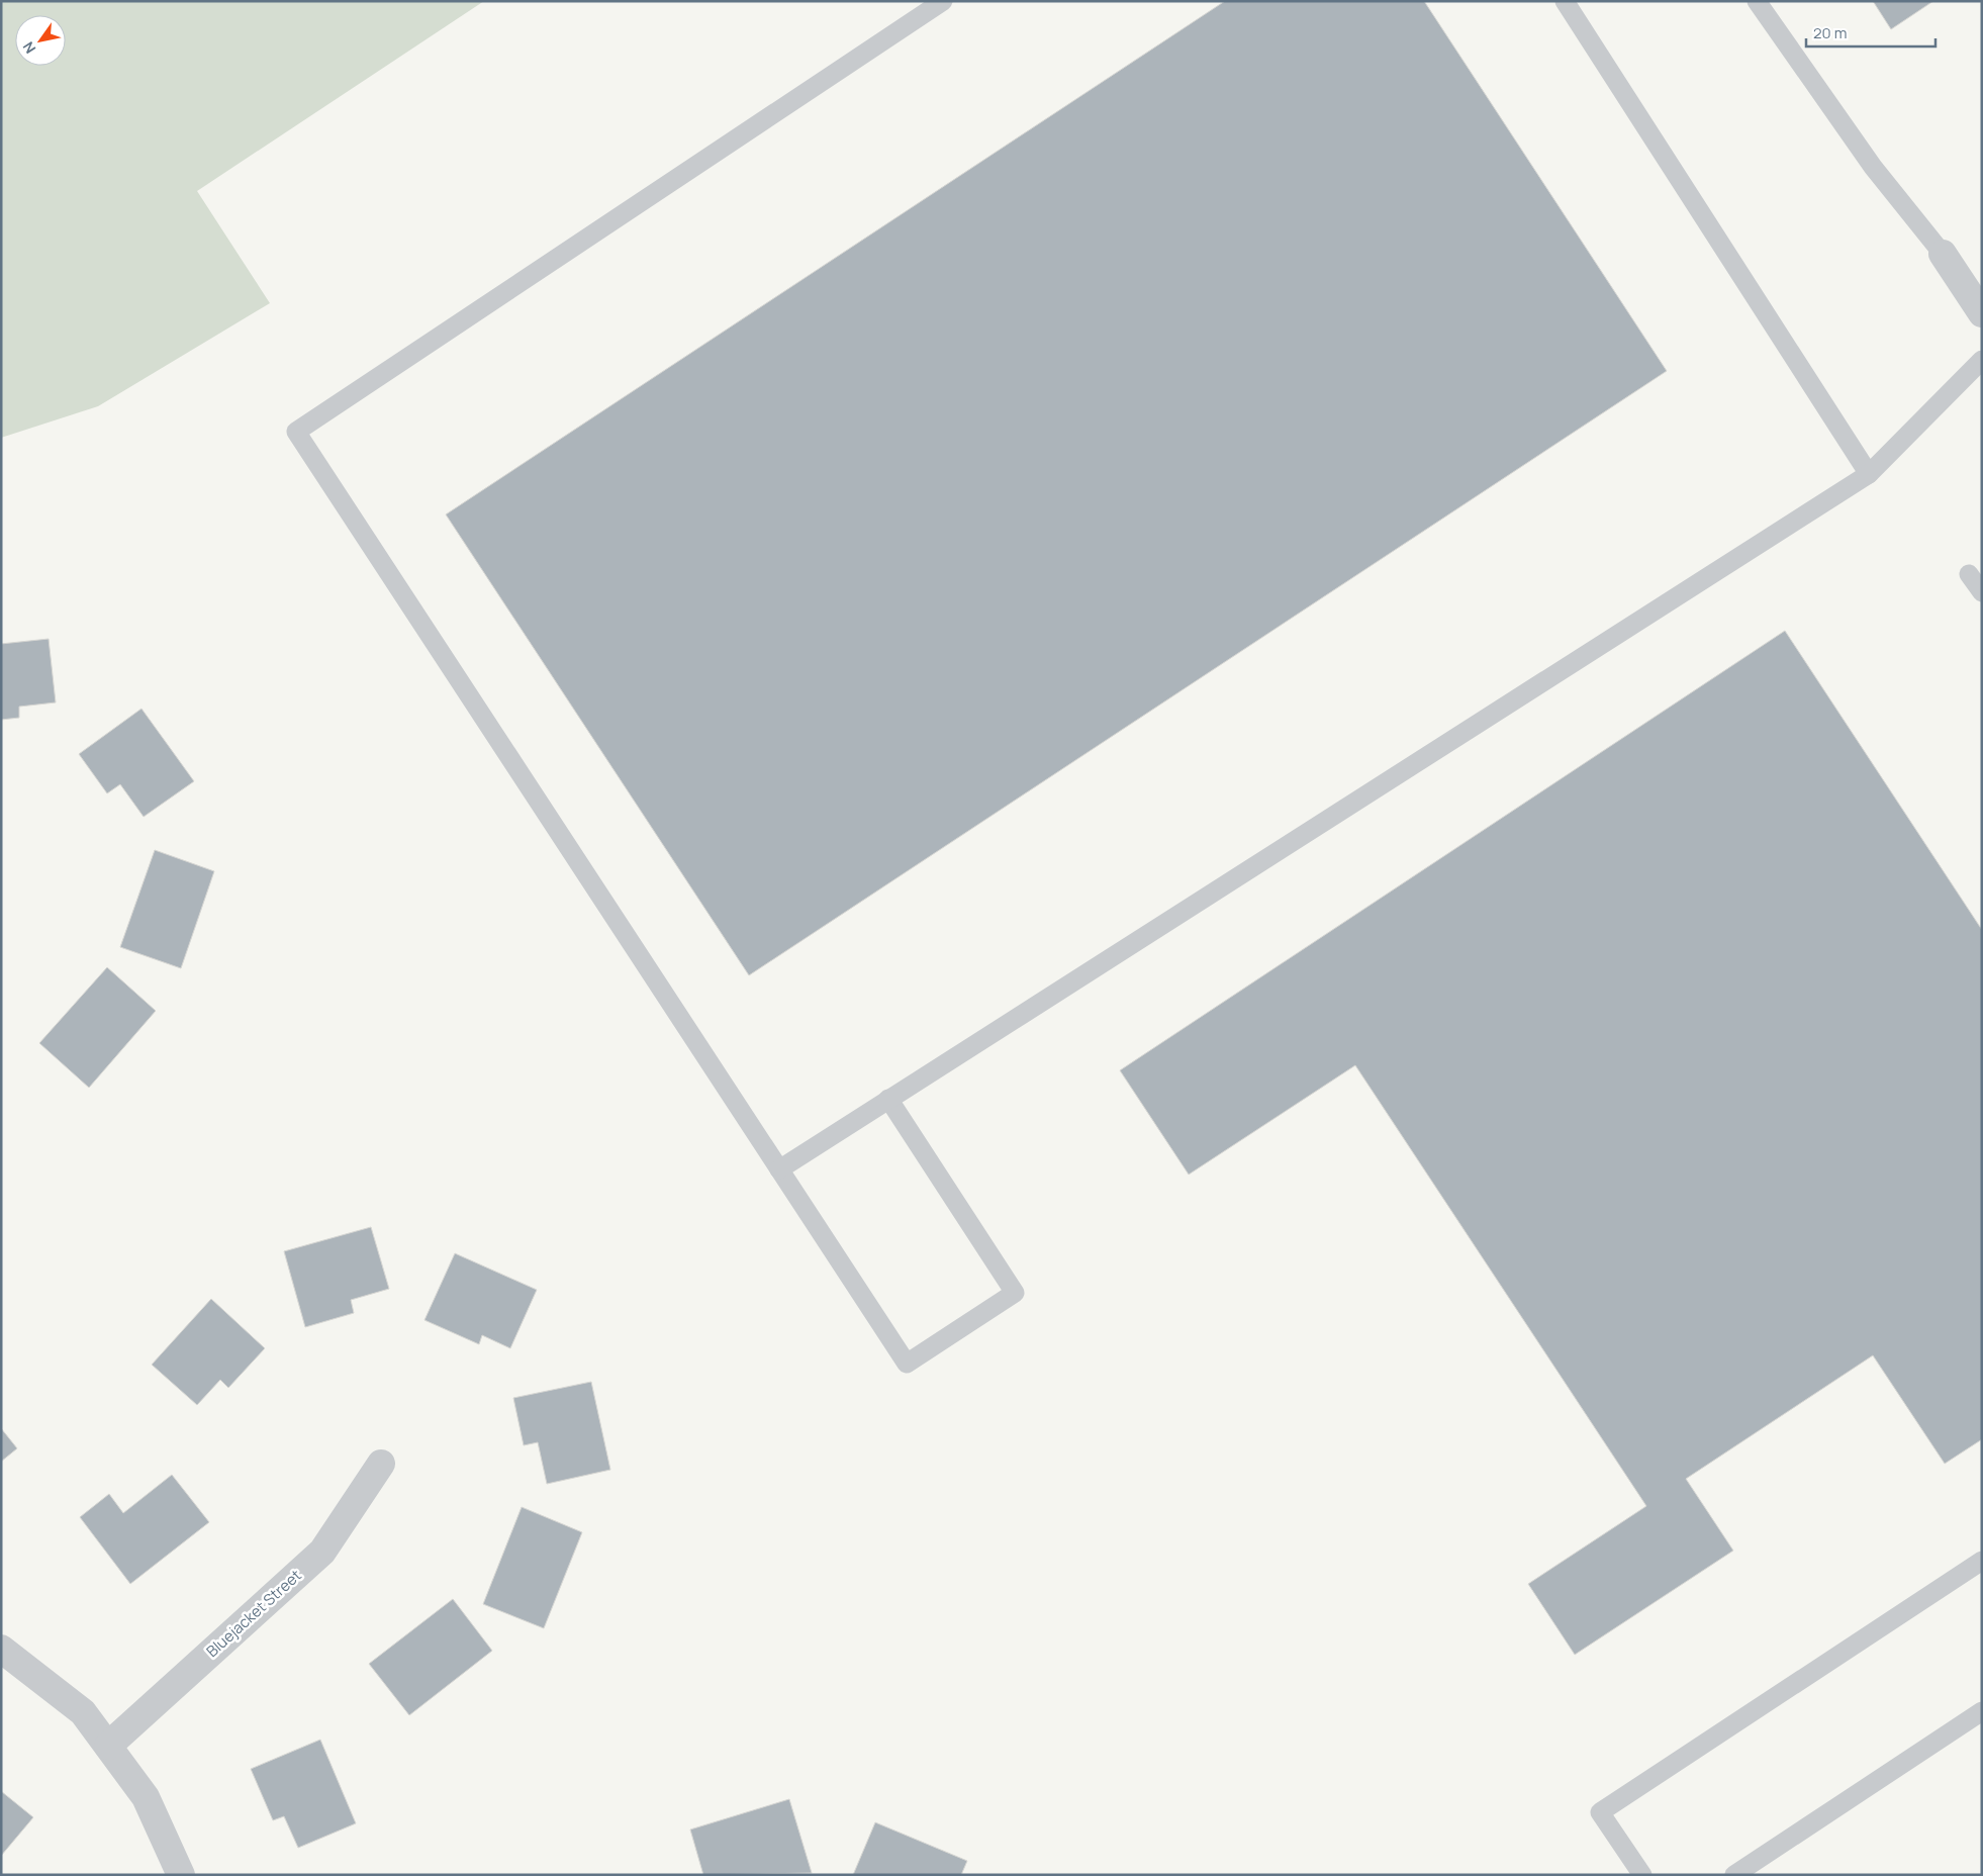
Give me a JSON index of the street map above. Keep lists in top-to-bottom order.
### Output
{
  "streets": {
    "street": ["Bluejacket Street"]
  },
  "scale_bar": "20 m",
  "north": "bottom left"
}
